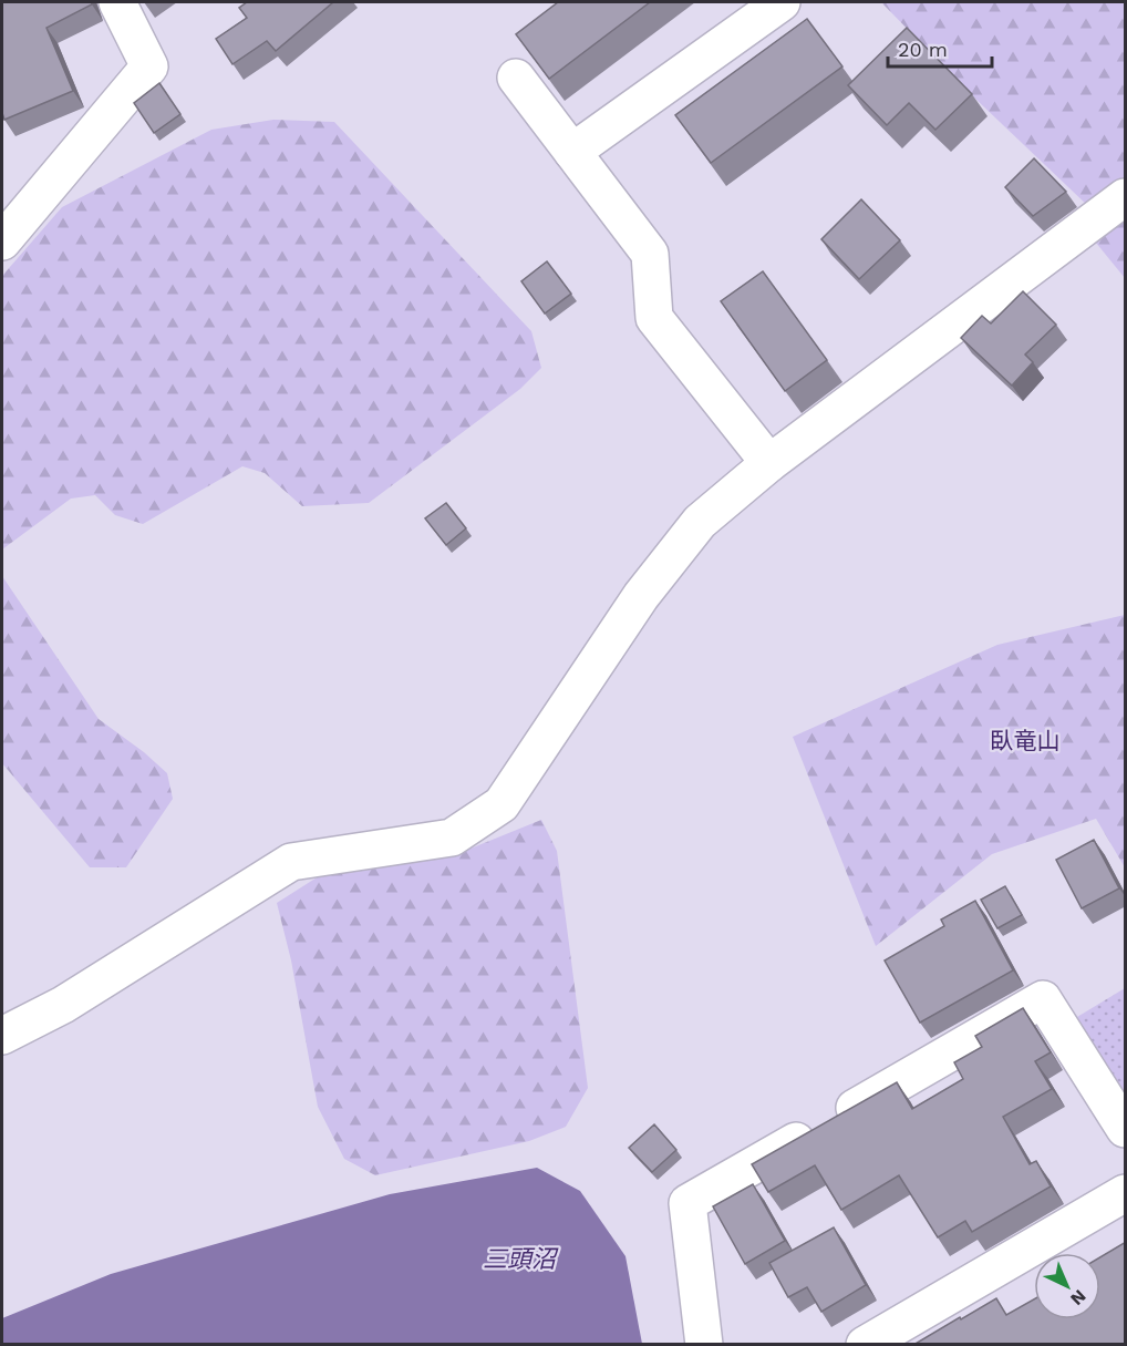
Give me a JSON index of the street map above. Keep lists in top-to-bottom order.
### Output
{
  "water": ["三頭沼"],
  "parks": ["臥竜山"],
  "scale_bar": "20 m",
  "north": "bottom right"
}
